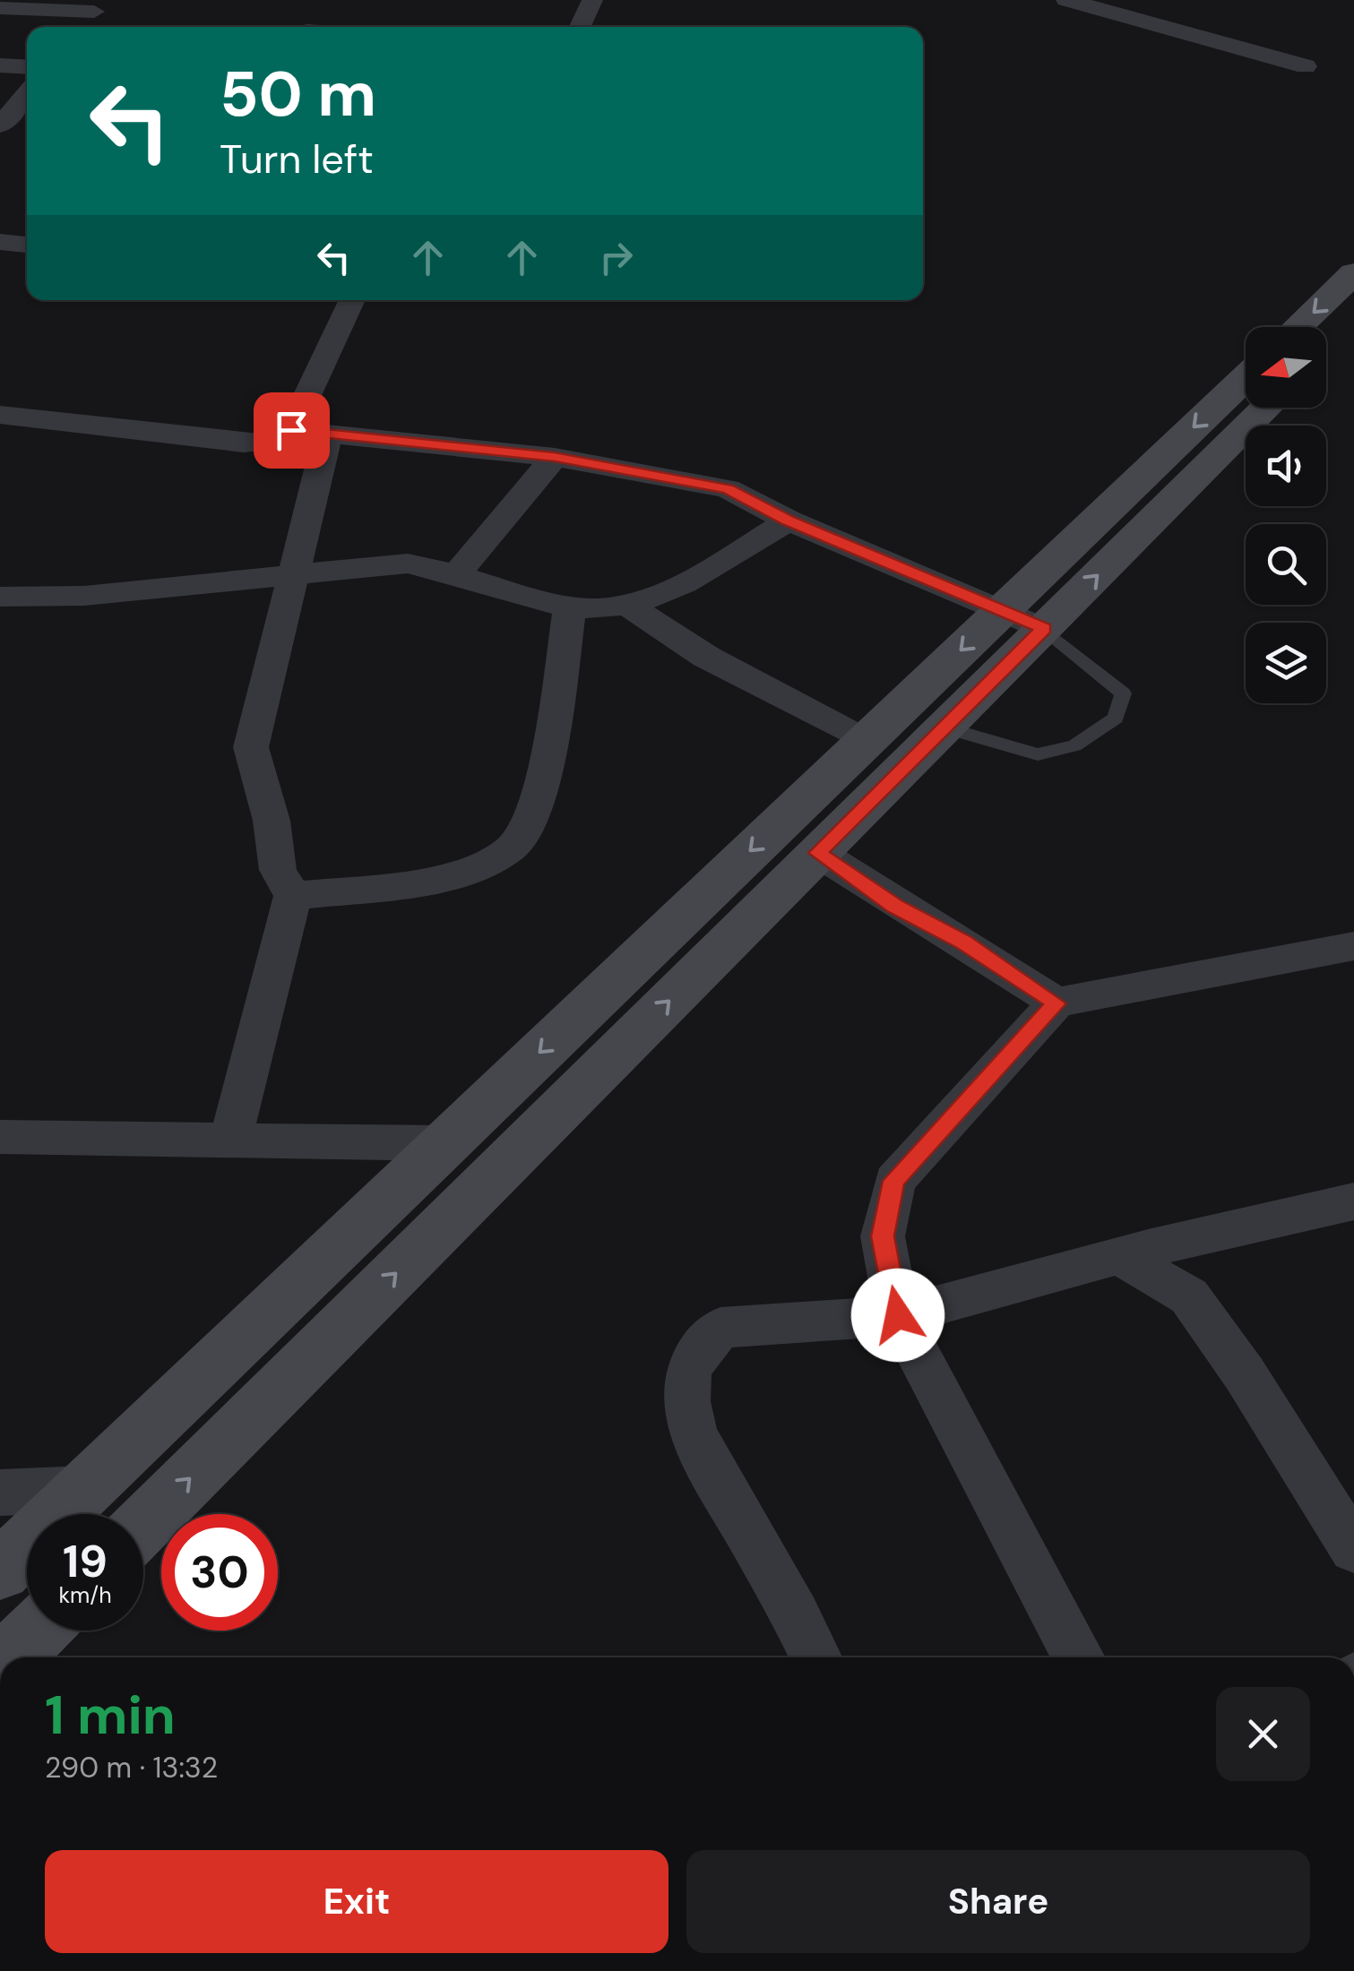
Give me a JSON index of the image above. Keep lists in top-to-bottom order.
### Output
{
  "north": "left",
  "page": {
    "turn": ["50 m", "Turn left"],
    "speed": "19 km/h",
    "limit": "30",
    "heading": ["1 min", "290 m · 13:32"],
    "buttons": ["Exit", "Share"]
  }
}
